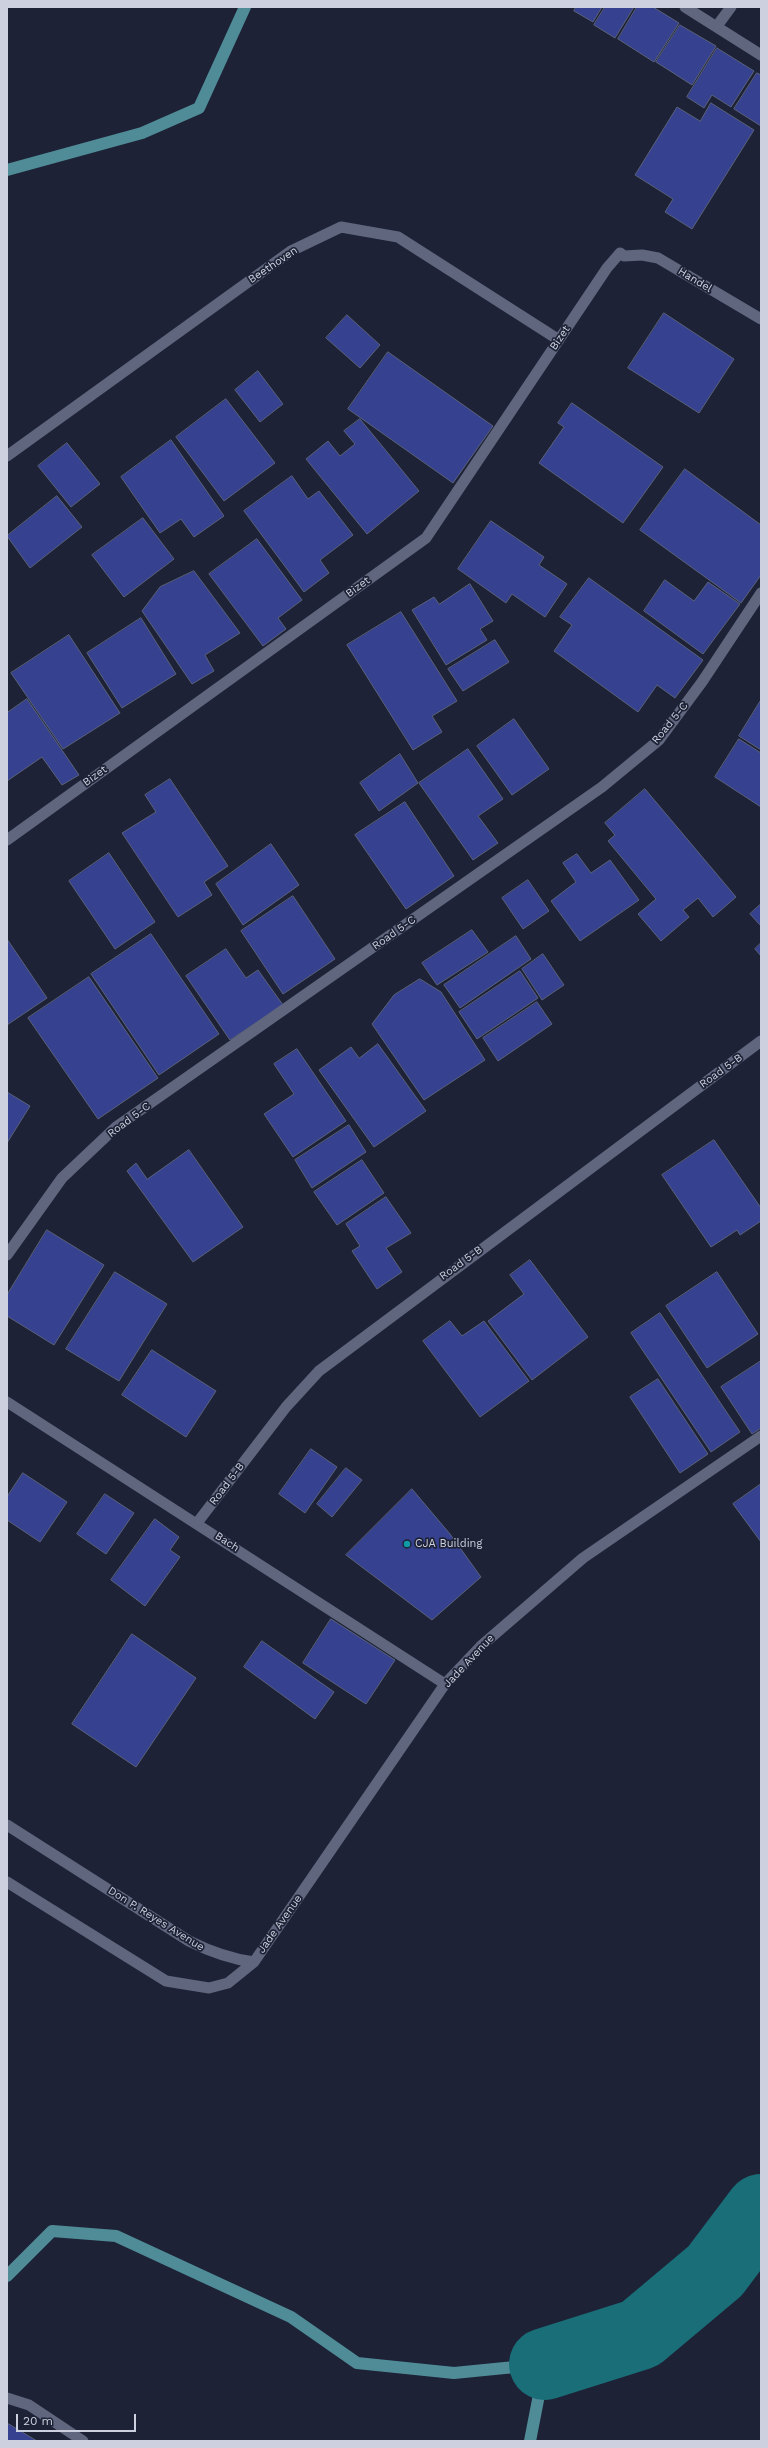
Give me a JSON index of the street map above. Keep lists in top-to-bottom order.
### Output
{
  "streets": {
    "street": [
      "Beethoven",
      "Handel",
      "Bizet",
      "Road 5-C",
      "Road 5-B",
      "Bach",
      "Jade Avenue",
      "Don P. Reyes Avenue"
    ]
  },
  "crossings": [
    ["Beethoven", "Bizet"],
    ["Handel", "Bizet"],
    ["Road 5-B", "Bach"],
    ["Bach", "Jade Avenue"],
    ["Jade Avenue", "Don P. Reyes Avenue"]
  ],
  "places": ["CJA Building"],
  "scale_bar": "20 m"
}
